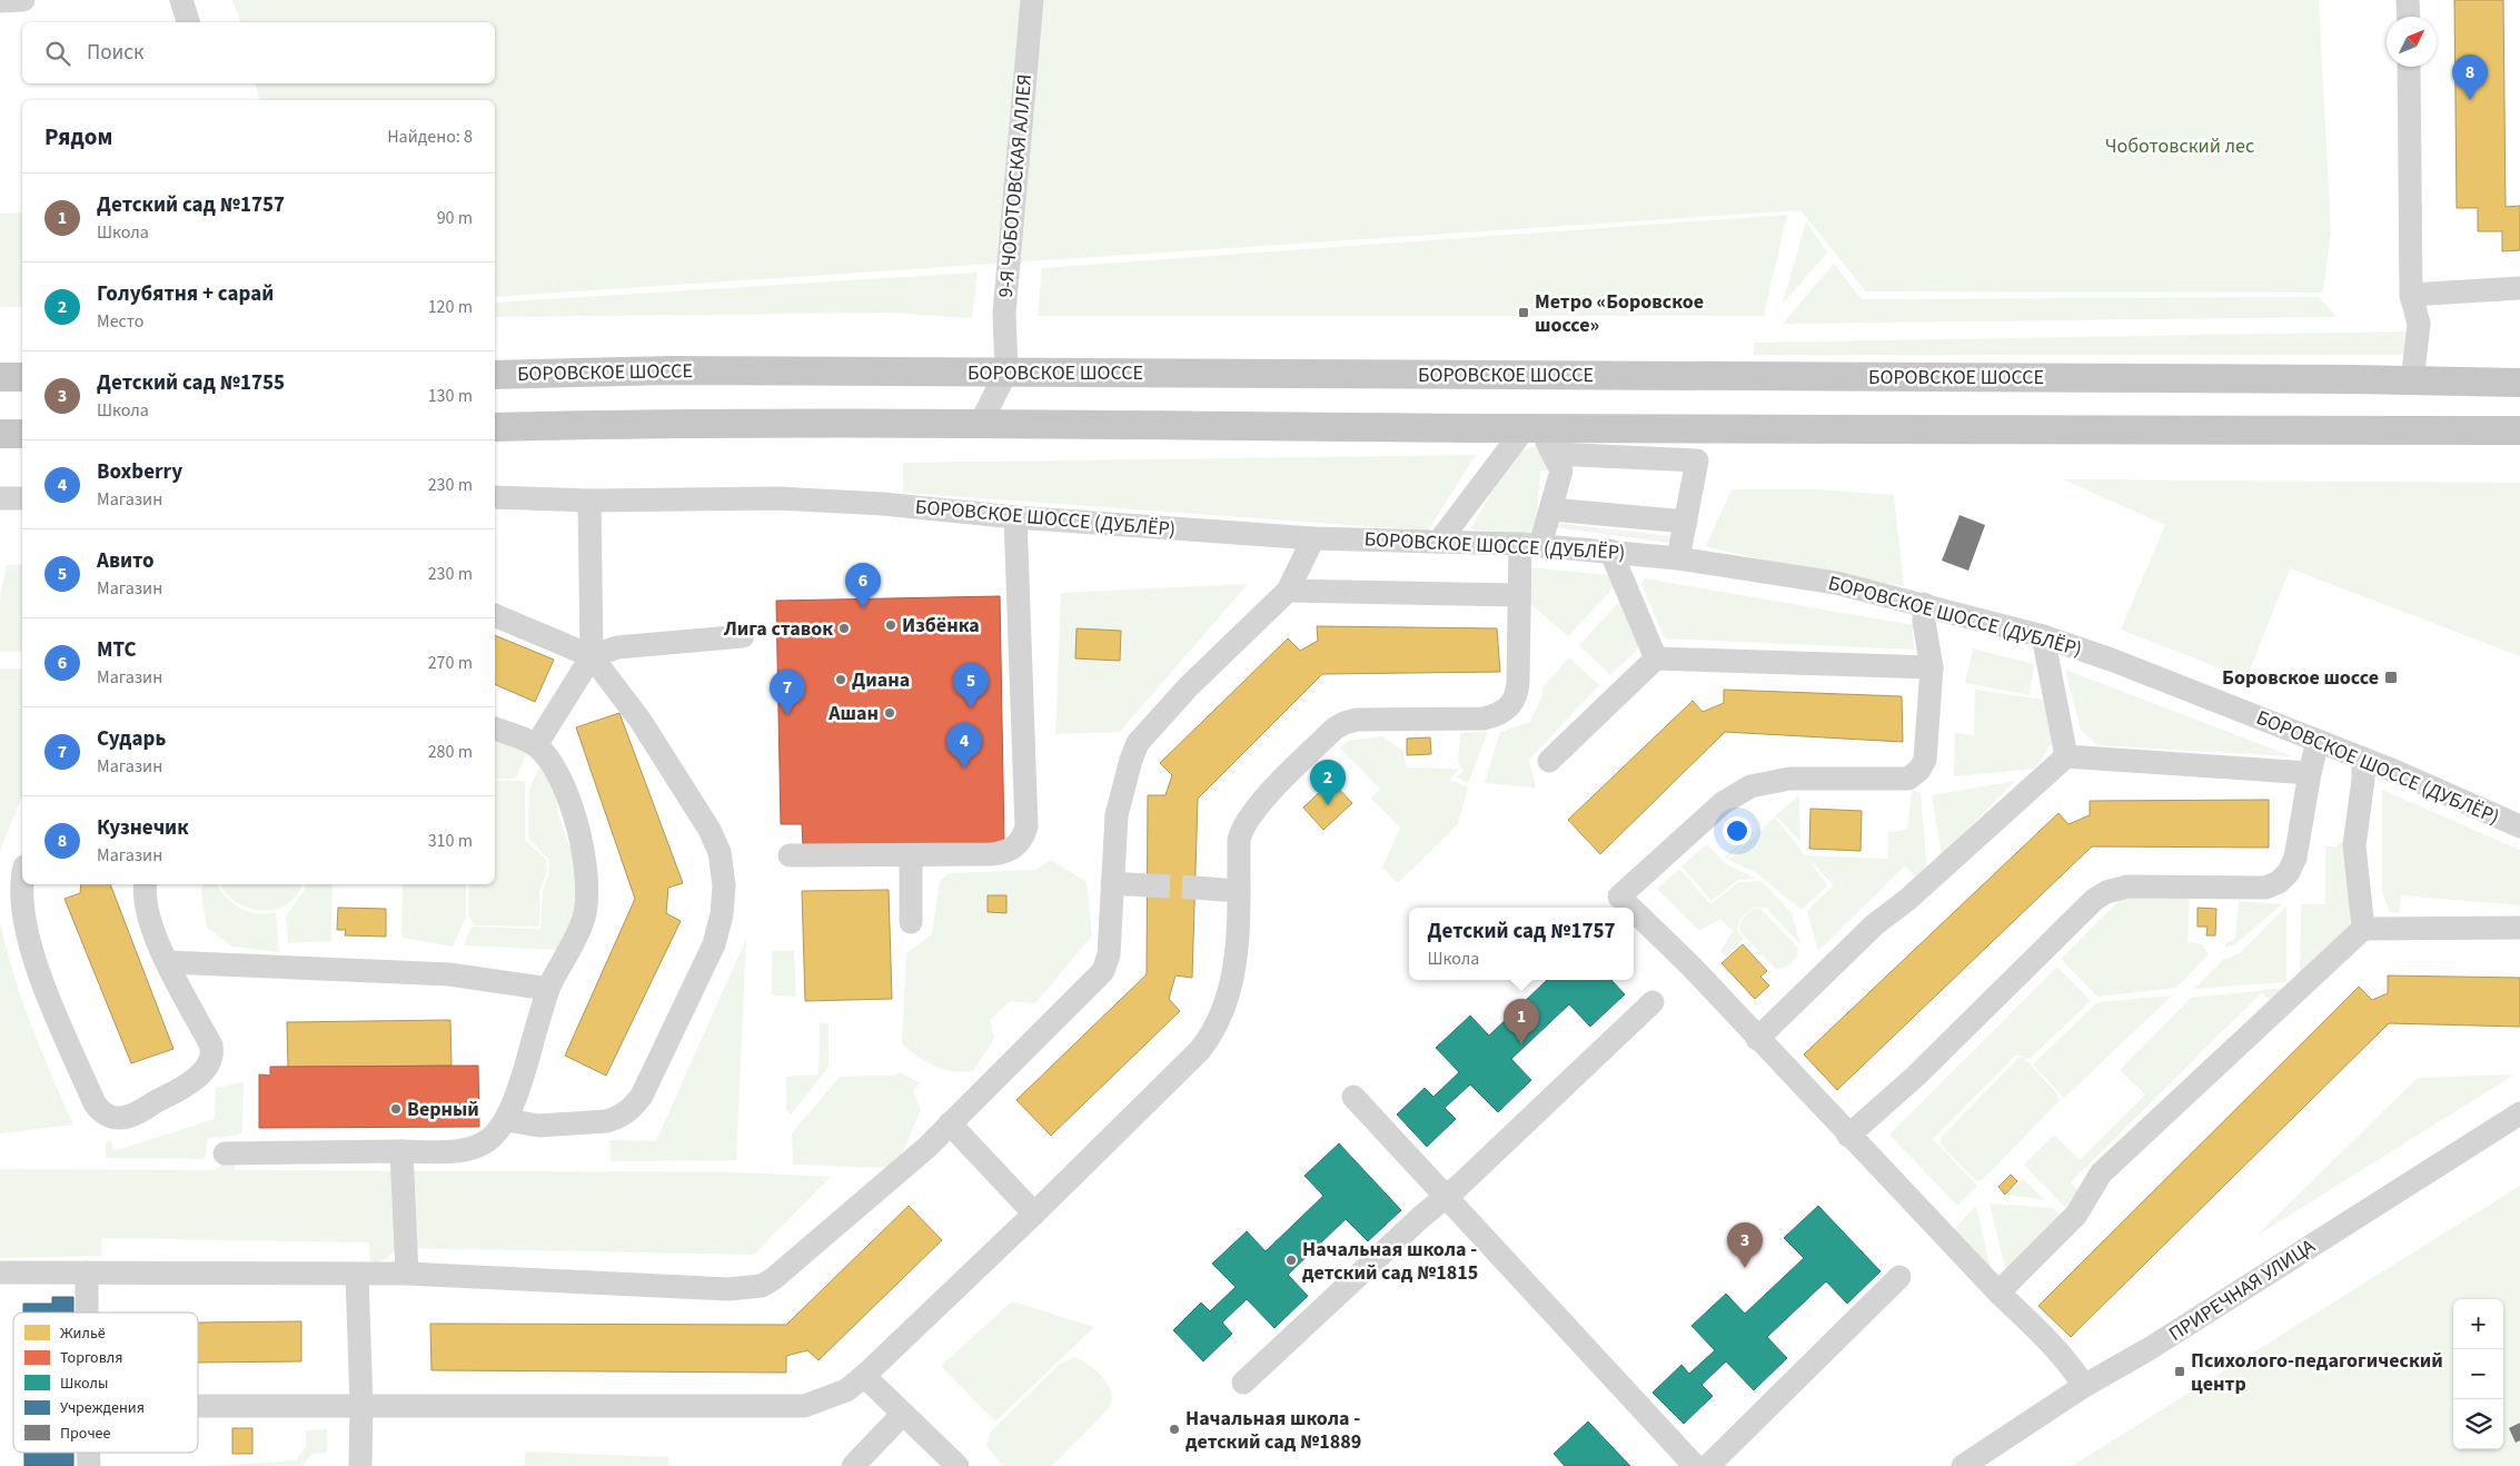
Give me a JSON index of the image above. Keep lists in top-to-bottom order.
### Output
{
  "streets": {
    "main road": ["БОРОВСКОЕ ШОССЕ"],
    "street": ["9-Я ЧОБОТОВСКАЯ АЛЛЕЯ", "БОРОВСКОЕ ШОССЕ (ДУБЛЁР)", "ПРИРЕЧНАЯ УЛИЦА"]
  },
  "crossings": [
    ["9-Я ЧОБОТОВСКАЯ АЛЛЕЯ", "БОРОВСКОЕ ШОССЕ"]
  ],
  "parks": ["Чоботовский лес"],
  "places": {
    "transit": ["Метро «Боровское шоссе»", "Боровское шоссе", "Психолого-педагогический центр"],
    "other": [
      "Избёнка",
      "Лига ставок",
      "Диана",
      "Ашан",
      "Верный",
      "Начальная школа - детский сад №1815",
      "Начальная школа - детский сад №1889"
    ]
  },
  "legend": [
    "Жильё",
    "Торговля",
    "Школы",
    "Учреждения",
    "Прочее"
  ],
  "north": "top right",
  "page": {
    "search": "Поиск",
    "pins": [
      "8",
      "6",
      "5",
      "7",
      "4",
      "2",
      "1",
      "3"
    ],
    "heading": ["Рядом", "Найдено: 8"],
    "list": [
      {
        "mark": "1",
        "name": "Детский сад №1757",
        "note": "Школа",
        "value": "90 m"
      },
      {
        "mark": "2",
        "name": "Голубятня + сарай",
        "note": "Место",
        "value": "120 m"
      },
      {
        "mark": "3",
        "name": "Детский сад №1755",
        "note": "Школа",
        "value": "130 m"
      },
      {
        "mark": "4",
        "name": "Boxberry",
        "note": "Магазин",
        "value": "230 m"
      },
      {
        "mark": "5",
        "name": "Авито",
        "note": "Магазин",
        "value": "230 m"
      },
      {
        "mark": "6",
        "name": "МТС",
        "note": "Магазин",
        "value": "270 m"
      },
      {
        "mark": "7",
        "name": "Сударь",
        "note": "Магазин",
        "value": "280 m"
      },
      {
        "mark": "8",
        "name": "Кузнечик",
        "note": "Магазин",
        "value": "310 m"
      }
    ],
    "popup": ["Детский сад №1757", "Школа"],
    "map_buttons": ["+", "−"]
  }
}
